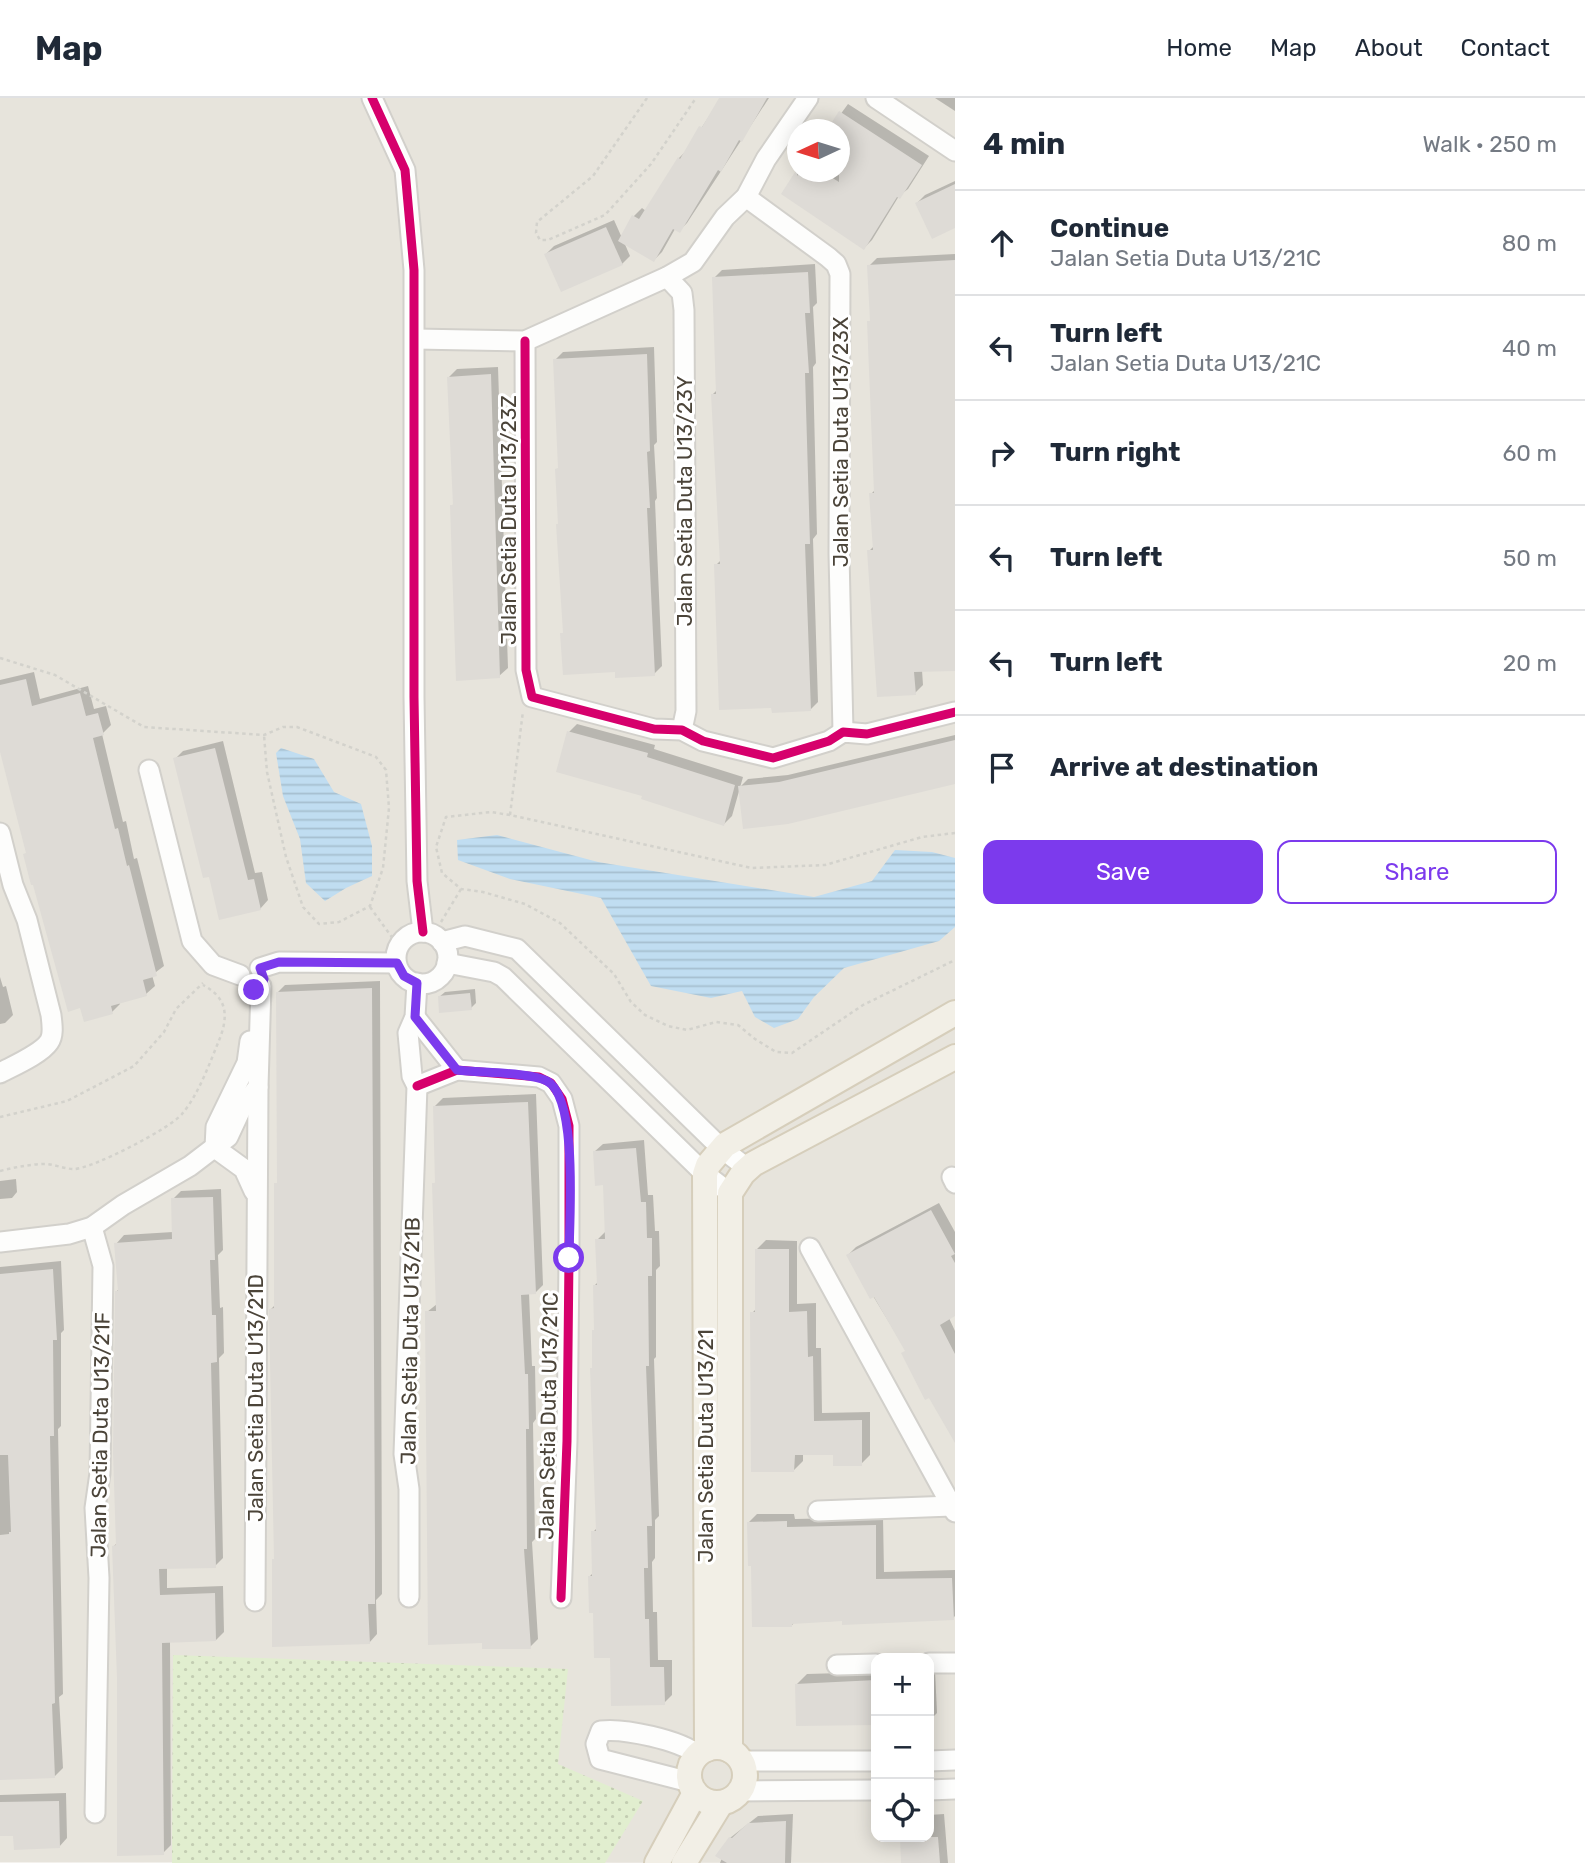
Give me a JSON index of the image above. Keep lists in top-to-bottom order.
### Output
{
  "streets": {
    "main road": ["Jalan Setia Duta U13/21"],
    "street": [
      "Jalan Setia Duta U13/23X",
      "Jalan Setia Duta U13/23Y",
      "Jalan Setia Duta U13/23Z",
      "Jalan Setia Duta U13/21B",
      "Jalan Setia Duta U13/21D",
      "Jalan Setia Duta U13/21C",
      "Jalan Setia Duta U13/21F"
    ]
  },
  "north": "left",
  "page": {
    "header": "Map",
    "nav": [
      "Home",
      "Map",
      "About",
      "Contact"
    ],
    "heading": ["4 min", "Walk · 250 m"],
    "list": [
      ["Continue", "Jalan Setia Duta U13/21C", "80 m"],
      ["Turn left", "Jalan Setia Duta U13/21C", "40 m"],
      ["Turn right", "60 m"],
      ["Turn left", "50 m"],
      ["Turn left", "20 m"],
      "Arrive at destination"
    ],
    "buttons": ["Save", "Share"],
    "map_buttons": ["+", "−"]
  }
}
